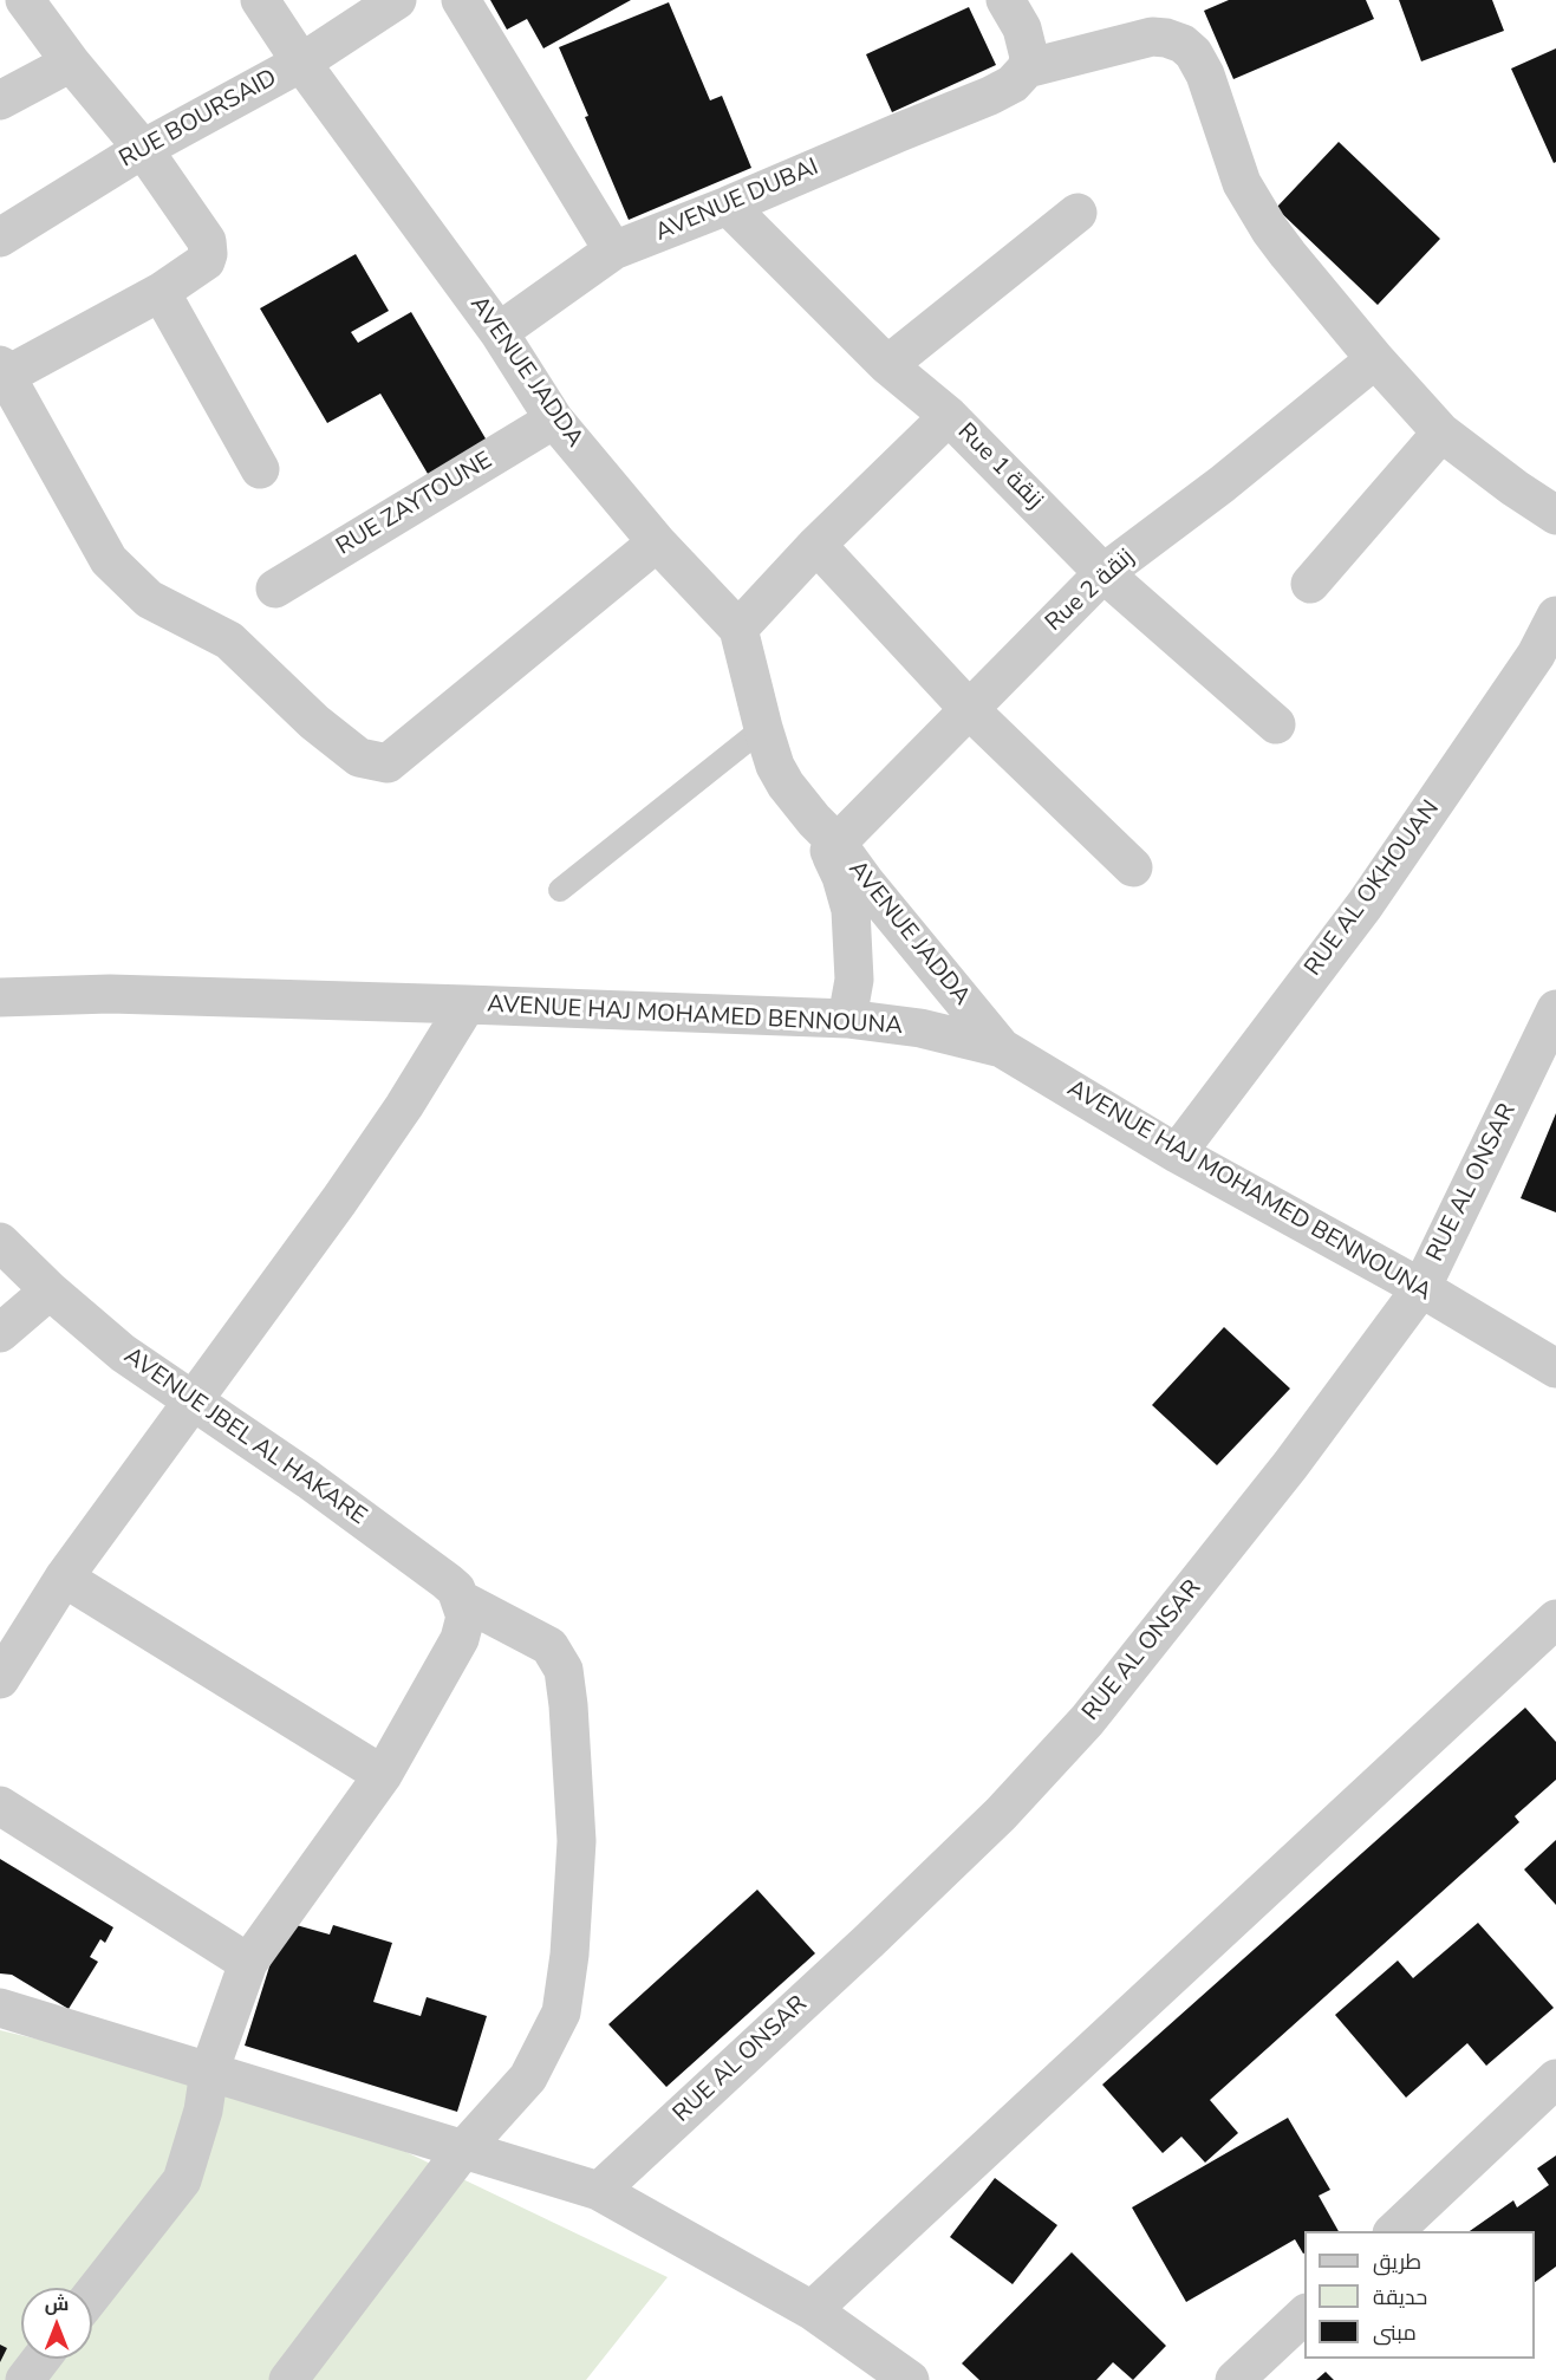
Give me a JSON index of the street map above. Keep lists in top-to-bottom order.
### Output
{
  "streets": {
    "street": [
      "RUE BOURSAID",
      "AVENUE DUBAI",
      "AVENUE JADDA",
      "Rue 1 زنقة",
      "RUE ZAYTOUNE",
      "Rue 2 زنقة",
      "RUE AL OKHOUAN",
      "AVENUE HAJ MOHAMED BENNOUNA",
      "RUE AL ONSAR",
      "AVENUE JBEL AL HAKARE"
    ]
  },
  "crossings": [
    ["RUE BOURSAID", "AVENUE JADDA"],
    ["AVENUE DUBAI", "AVENUE JADDA"],
    ["AVENUE DUBAI", "Rue 1 زنقة"],
    ["AVENUE JADDA", "RUE ZAYTOUNE"],
    ["AVENUE JADDA", "Rue 2 زنقة"],
    ["AVENUE JADDA", "AVENUE HAJ MOHAMED BENNOUNA"],
    ["Rue 1 زنقة", "Rue 2 زنقة"],
    ["RUE AL OKHOUAN", "AVENUE HAJ MOHAMED BENNOUNA"],
    ["AVENUE HAJ MOHAMED BENNOUNA", "RUE AL ONSAR"]
  ],
  "legend": ["طريق", "حديقة", "مبنى"],
  "north": "top"
}
